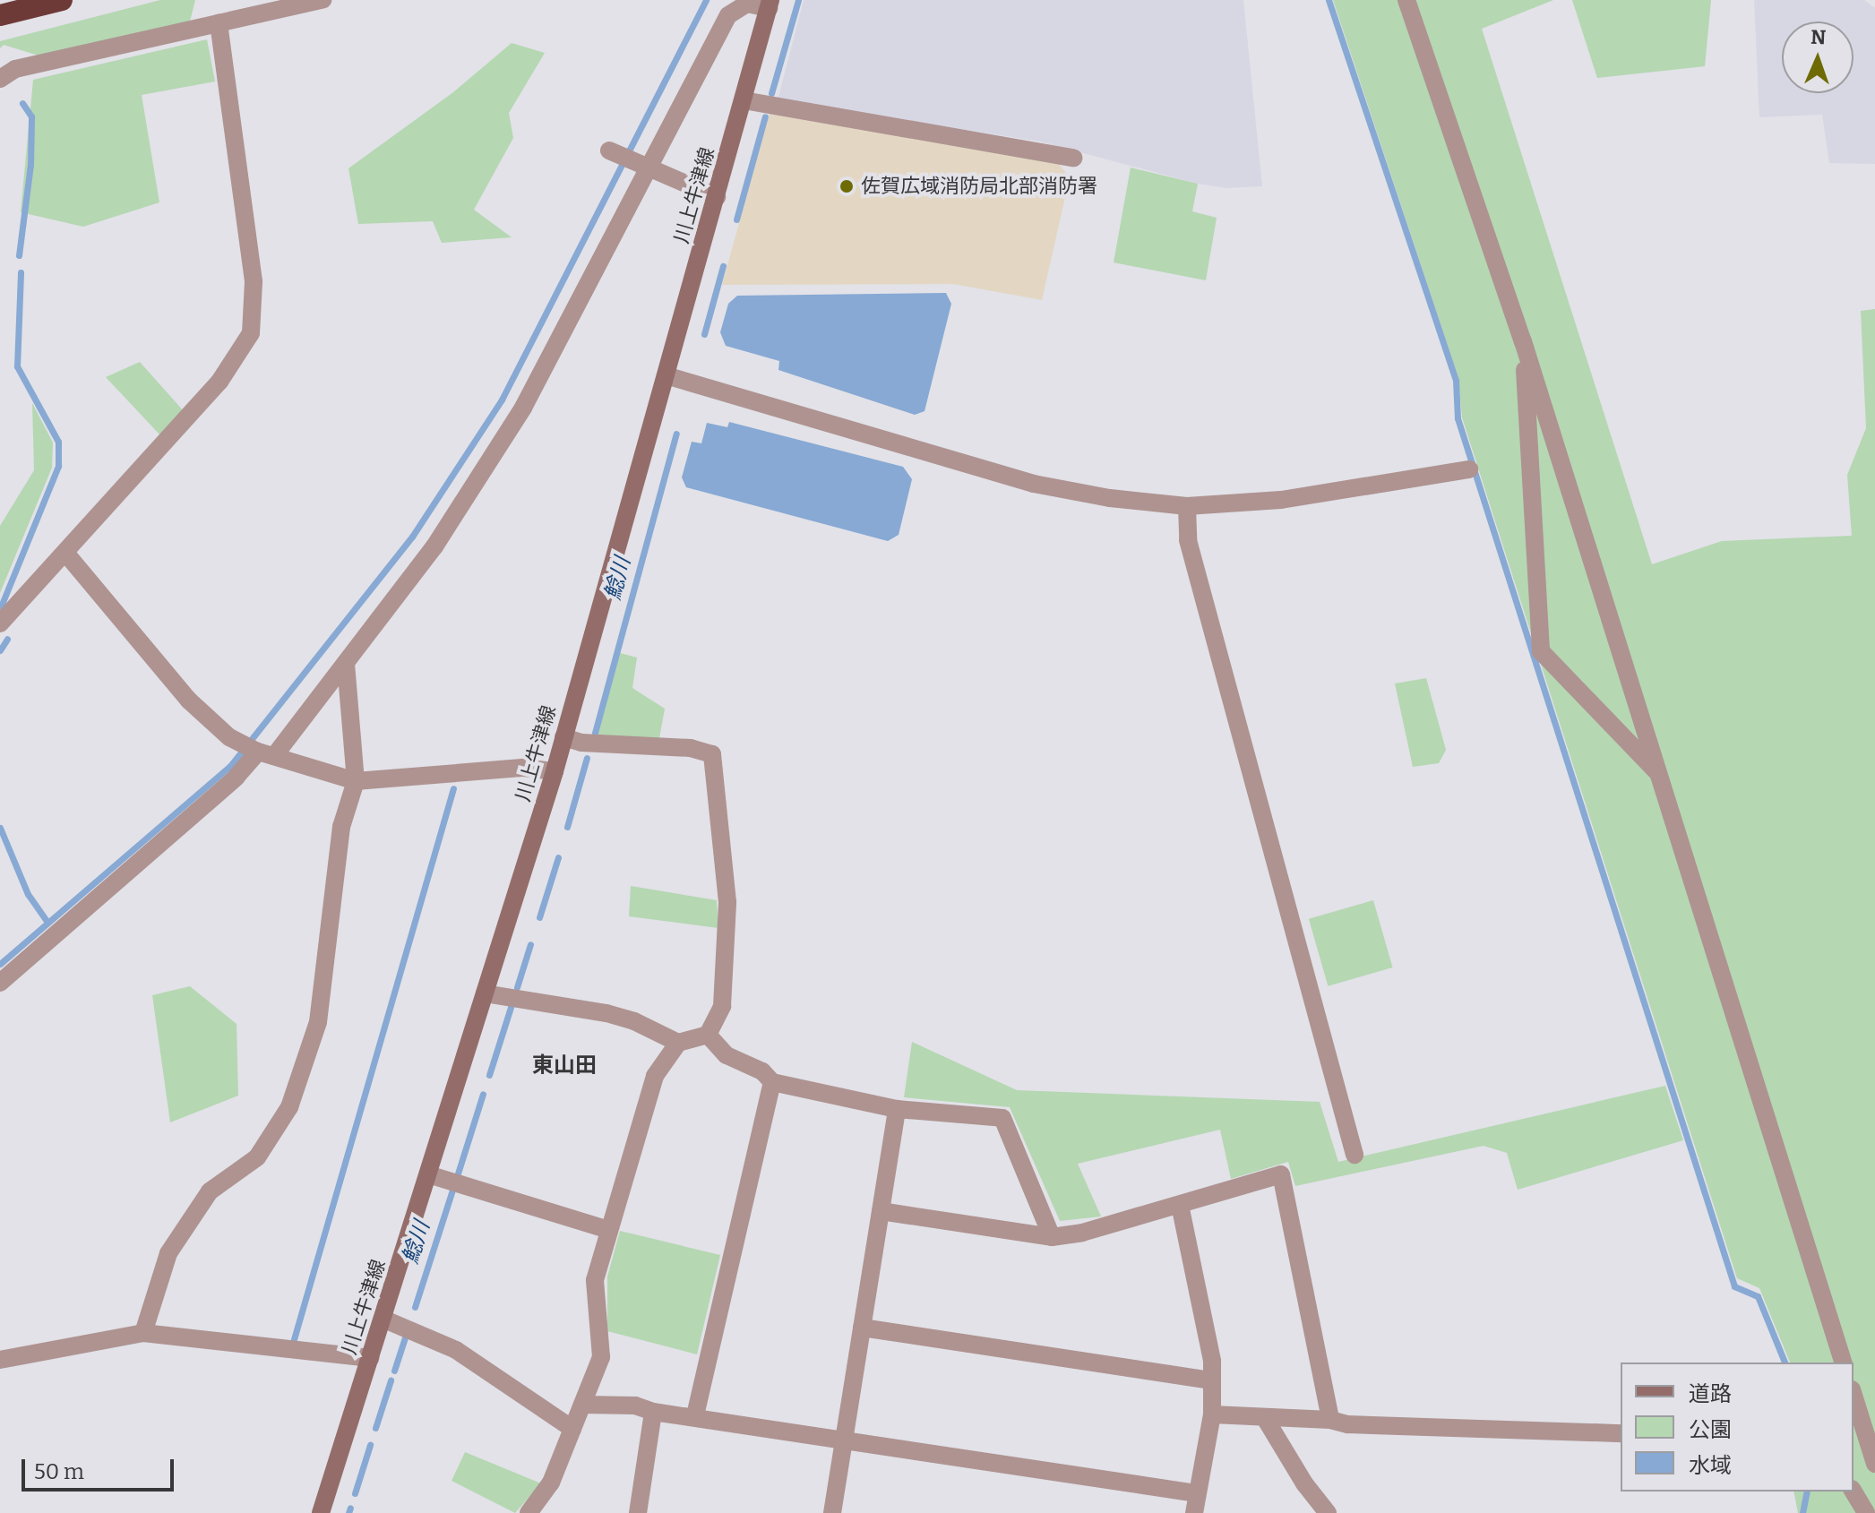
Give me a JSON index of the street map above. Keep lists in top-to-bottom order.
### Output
{
  "streets": {
    "main road": ["川上牛津線"]
  },
  "districts": ["東山田"],
  "water": ["鯰川"],
  "places": ["佐賀広域消防局北部消防署"],
  "legend": ["道路", "公園", "水域"],
  "scale_bar": "50 m",
  "north": "top"
}
